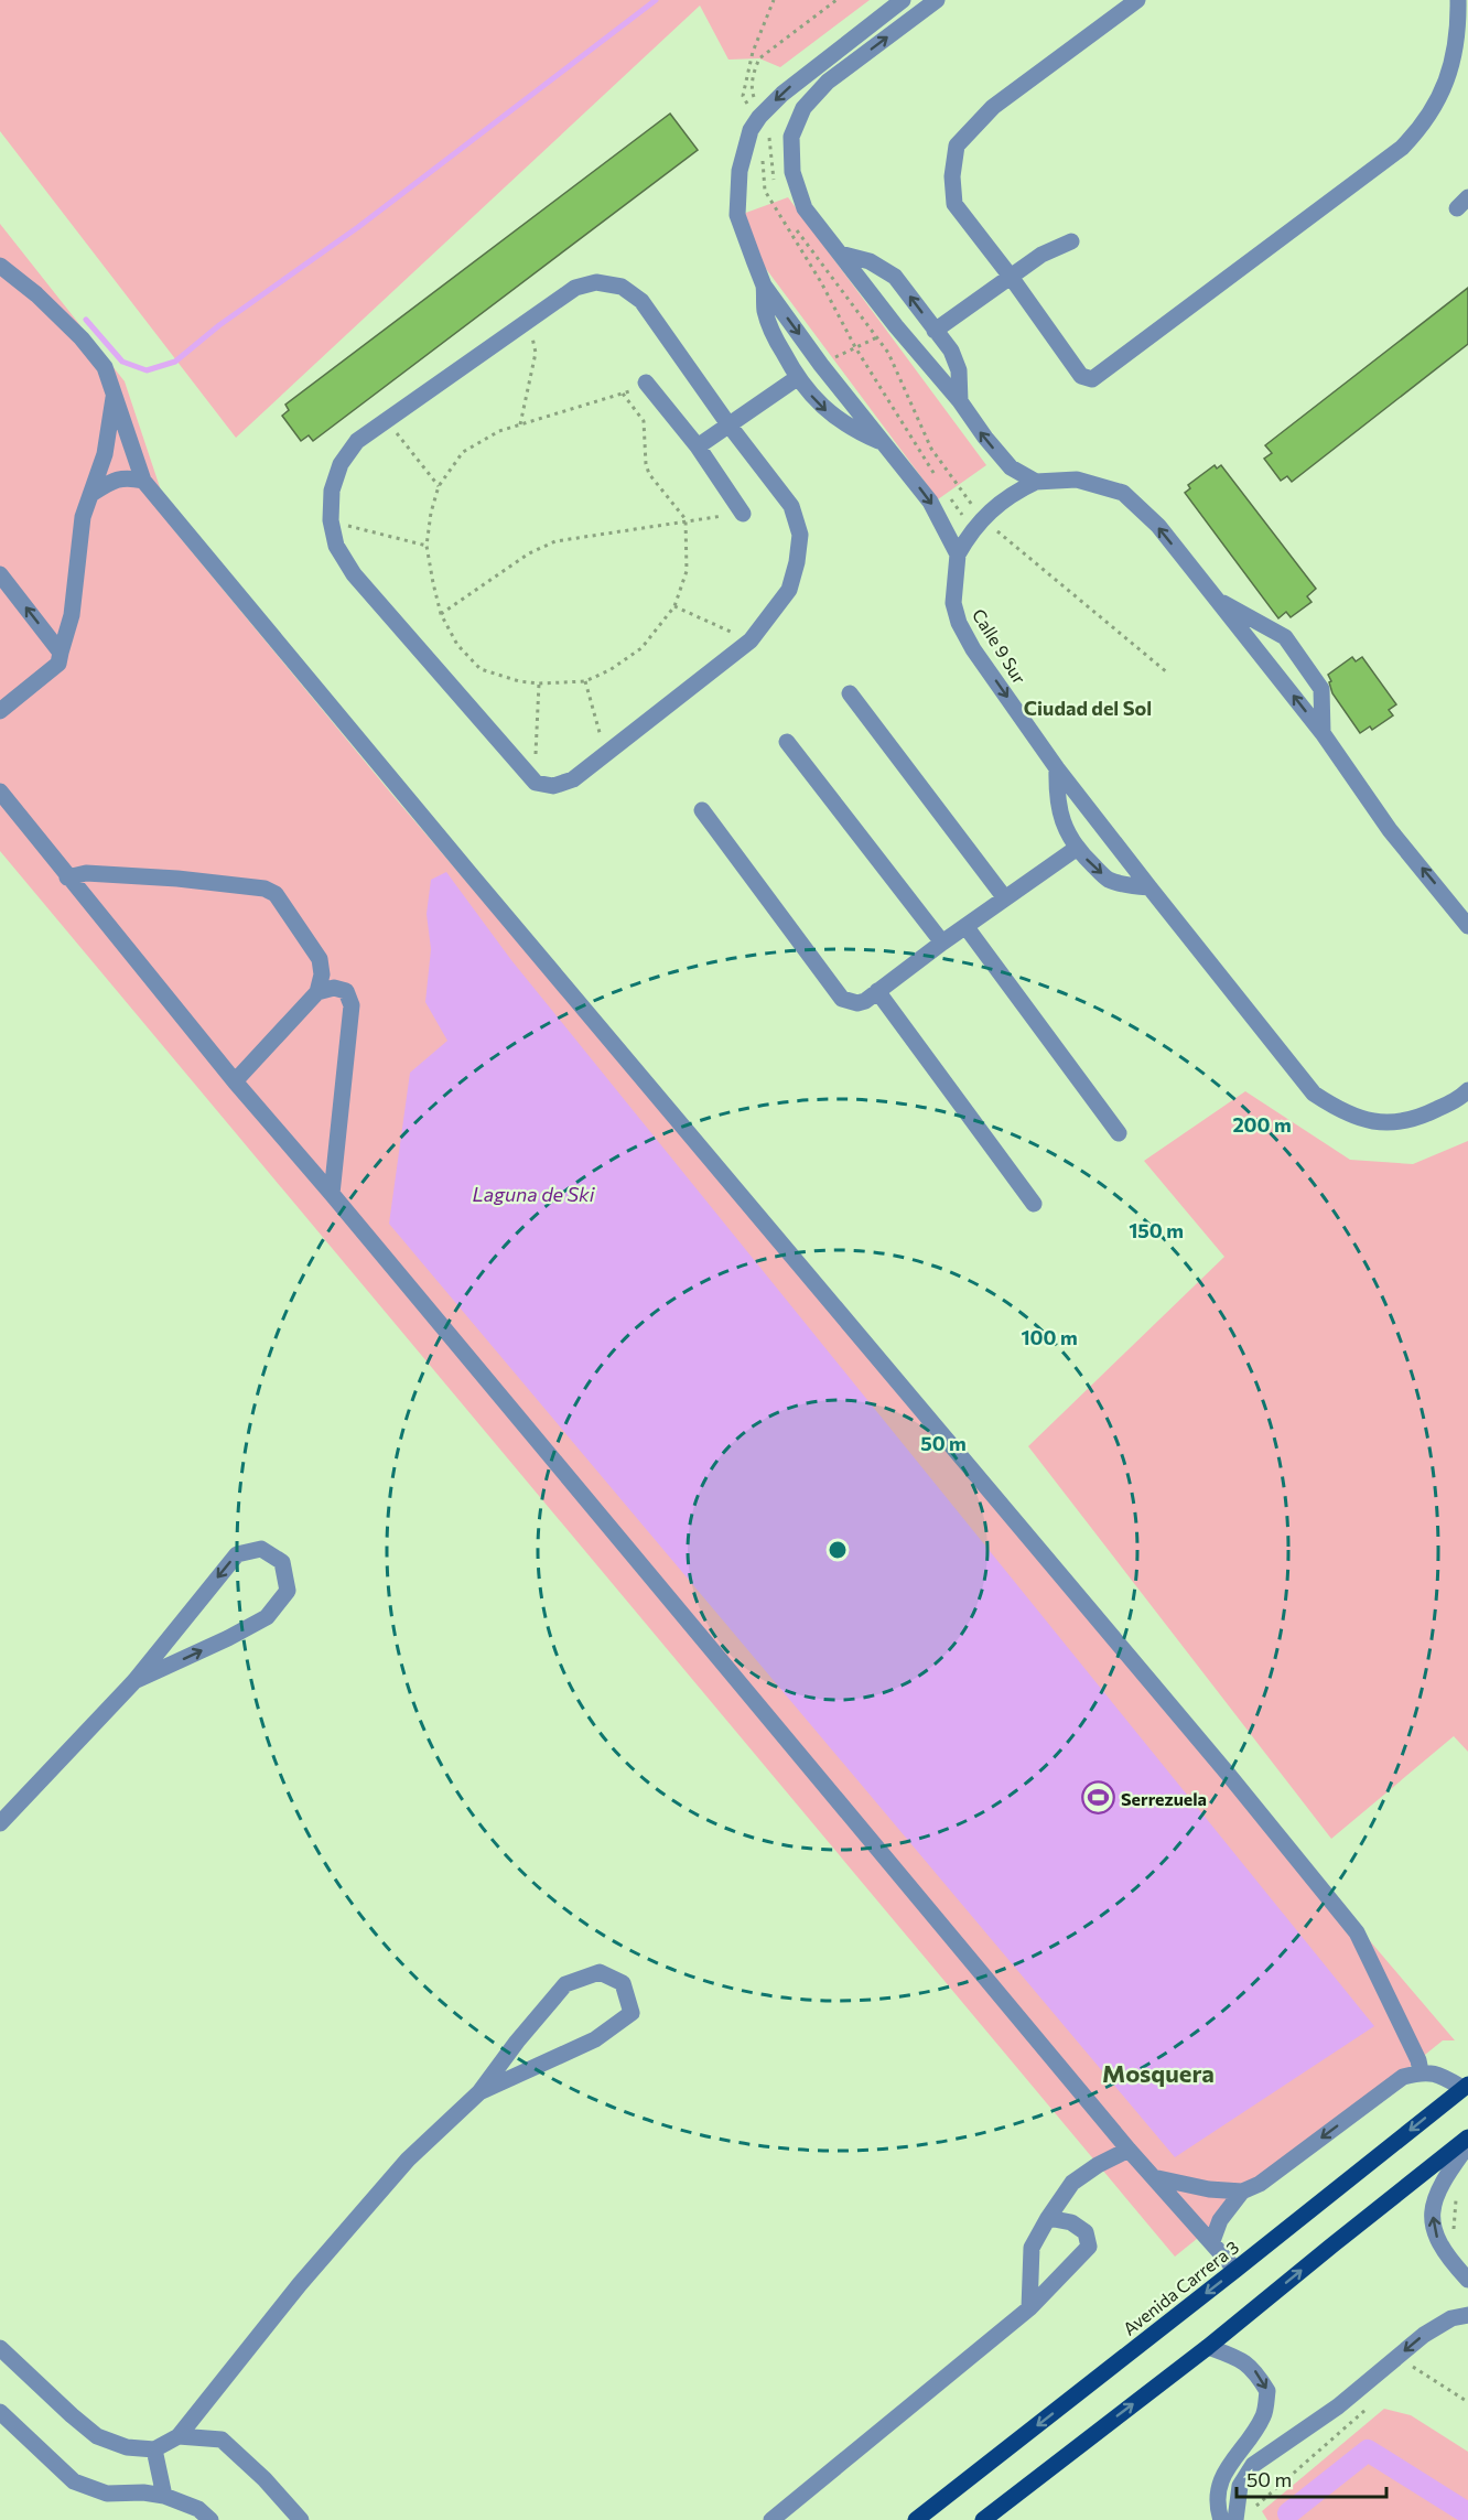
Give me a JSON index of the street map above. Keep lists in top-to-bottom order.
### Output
{
  "streets": {
    "main road": ["Avenida Carrera 3"],
    "street": ["Calle 9 Sur"]
  },
  "districts": ["Ciudad del Sol", "Mosquera"],
  "water": ["Laguna de Ski"],
  "places": {
    "sports": ["Serrezuela"]
  },
  "scale_bar": "50 m",
  "rings": [
    "200 m",
    "150 m",
    "100 m",
    "50 m"
  ]
}
